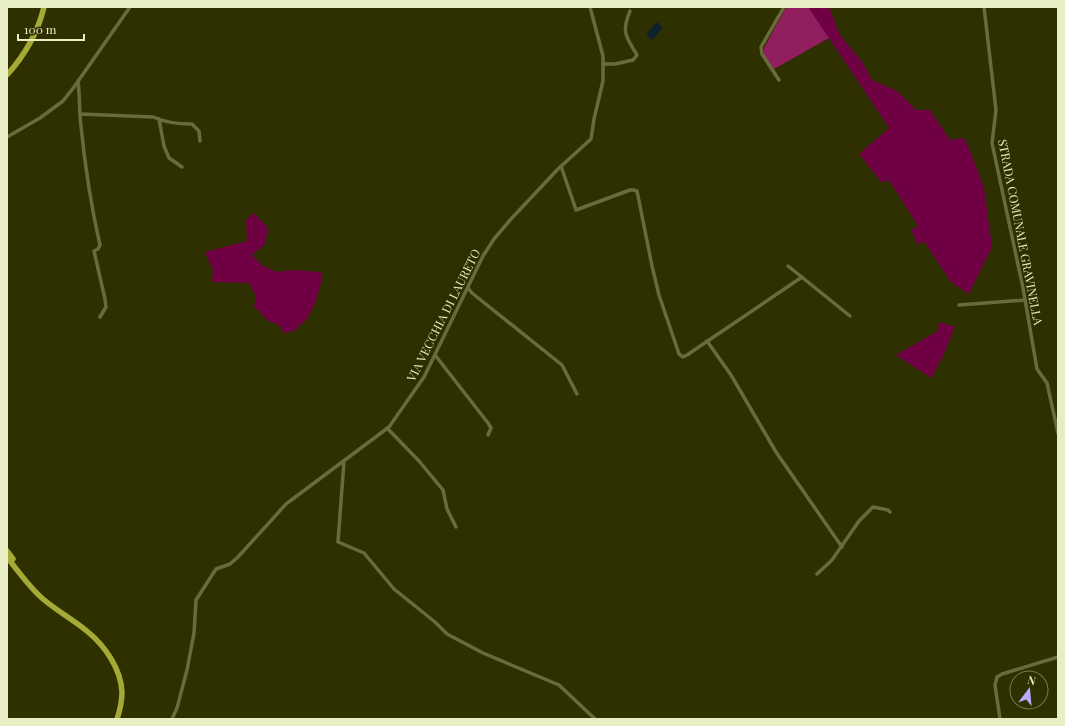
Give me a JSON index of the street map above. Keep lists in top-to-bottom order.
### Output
{
  "streets": {
    "street": ["STRADA COMUNALE GRAVINELLA", "VIA VECCHIA DI LAURETO"]
  },
  "scale_bar": "100 m",
  "north": "top"
}
